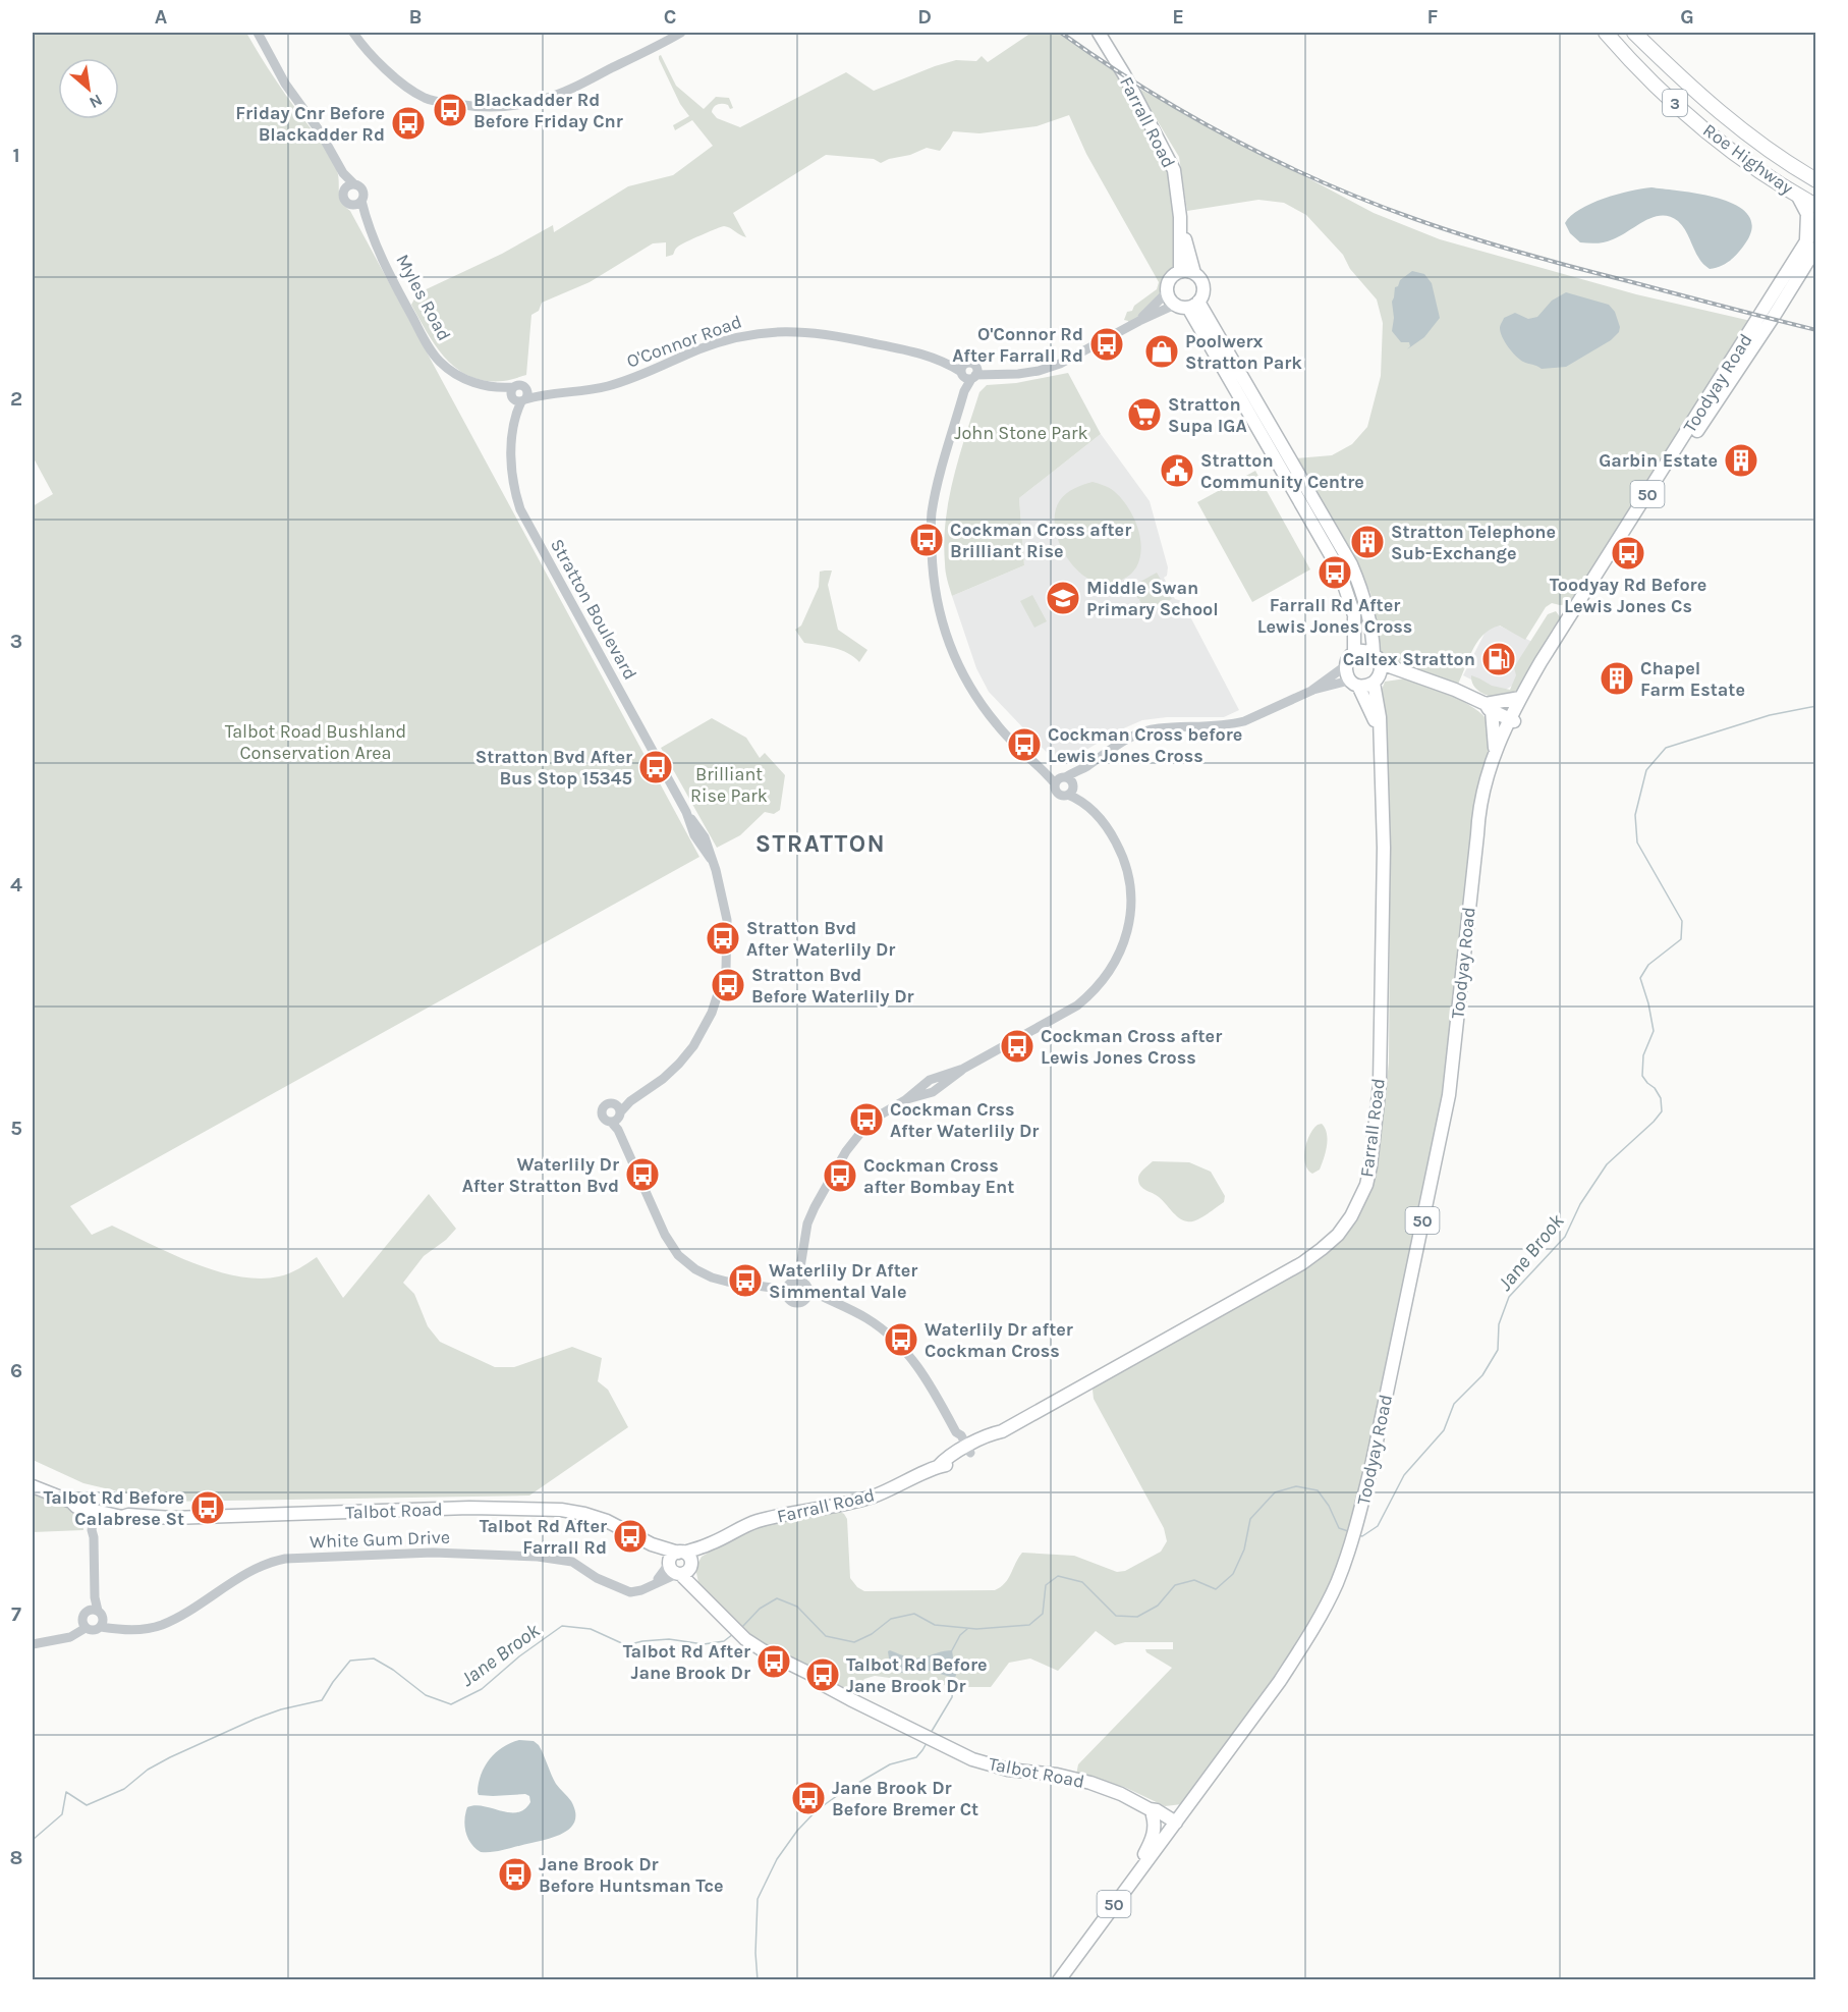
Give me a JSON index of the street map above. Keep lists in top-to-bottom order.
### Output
{
  "streets": {
    "highway": ["3", "Roe Highway"],
    "main road": [
      "Farrall Road",
      "Toodyay Road",
      "50",
      "Talbot Road"
    ],
    "street": [
      "Myles Road",
      "O'Connor Road",
      "Stratton Boulevard",
      "White Gum Drive"
    ]
  },
  "crossings": [
    ["Farrall Road", "O'Connor Road"],
    ["Farrall Road", "Talbot Road"],
    ["Farrall Road", "White Gum Drive"],
    ["Myles Road", "O'Connor Road"],
    ["Myles Road", "Stratton Boulevard"],
    ["O'Connor Road", "Stratton Boulevard"],
    ["Toodyay Road", "Talbot Road"],
    ["Talbot Road", "White Gum Drive"]
  ],
  "districts": ["STRATTON"],
  "water": ["Jane Brook"],
  "parks": ["John Stone Park", "Talbot Road Bushland Conservation Area", "Brilliant Rise Park"],
  "places": {
    "bus stop": [
      "Blackadder Rd Before Friday Cnr",
      "Friday Cnr Before Blackadder Rd",
      "O'Connor Rd After Farrall Rd",
      "Cockman Cross after Brilliant Rise",
      "Toodyay Rd Before Lewis Jones Cs",
      "Farrall Rd After Lewis Jones Cross",
      "Cockman Cross before Lewis Jones Cross",
      "Stratton Bvd After Bus Stop 15345",
      "Stratton Bvd After Waterlily Dr",
      "Stratton Bvd Before Waterlily Dr",
      "Cockman Cross after Lewis Jones Cross",
      "Cockman Crss After Waterlily Dr",
      "Waterlily Dr After Stratton Bvd",
      "Cockman Cross after Bombay Ent",
      "Waterlily Dr After Simmental Vale",
      "Waterlily Dr after Cockman Cross",
      "Talbot Rd Before Calabrese St",
      "Talbot Rd After Farrall Rd",
      "Talbot Rd After Jane Brook Dr",
      "Talbot Rd Before Jane Brook Dr",
      "Jane Brook Dr Before Bremer Ct",
      "Jane Brook Dr Before Huntsman Tce"
    ],
    "shop": ["Poolwerx Stratton Park"],
    "supermarket": ["Stratton Supa IGA"],
    "building": ["Garbin Estate", "Stratton Telephone Sub-Exchange", "Chapel Farm Estate"],
    "public building": ["Stratton Community Centre"],
    "school or university": ["Middle Swan Primary School"],
    "fuel station": ["Caltex Stratton"]
  },
  "north": "bottom right",
  "grid": {
    "columns": [
      "A",
      "B",
      "C",
      "D",
      "E",
      "F",
      "G"
    ],
    "rows": [
      "1",
      "2",
      "3",
      "4",
      "5",
      "6",
      "7",
      "8"
    ]
  }
}
